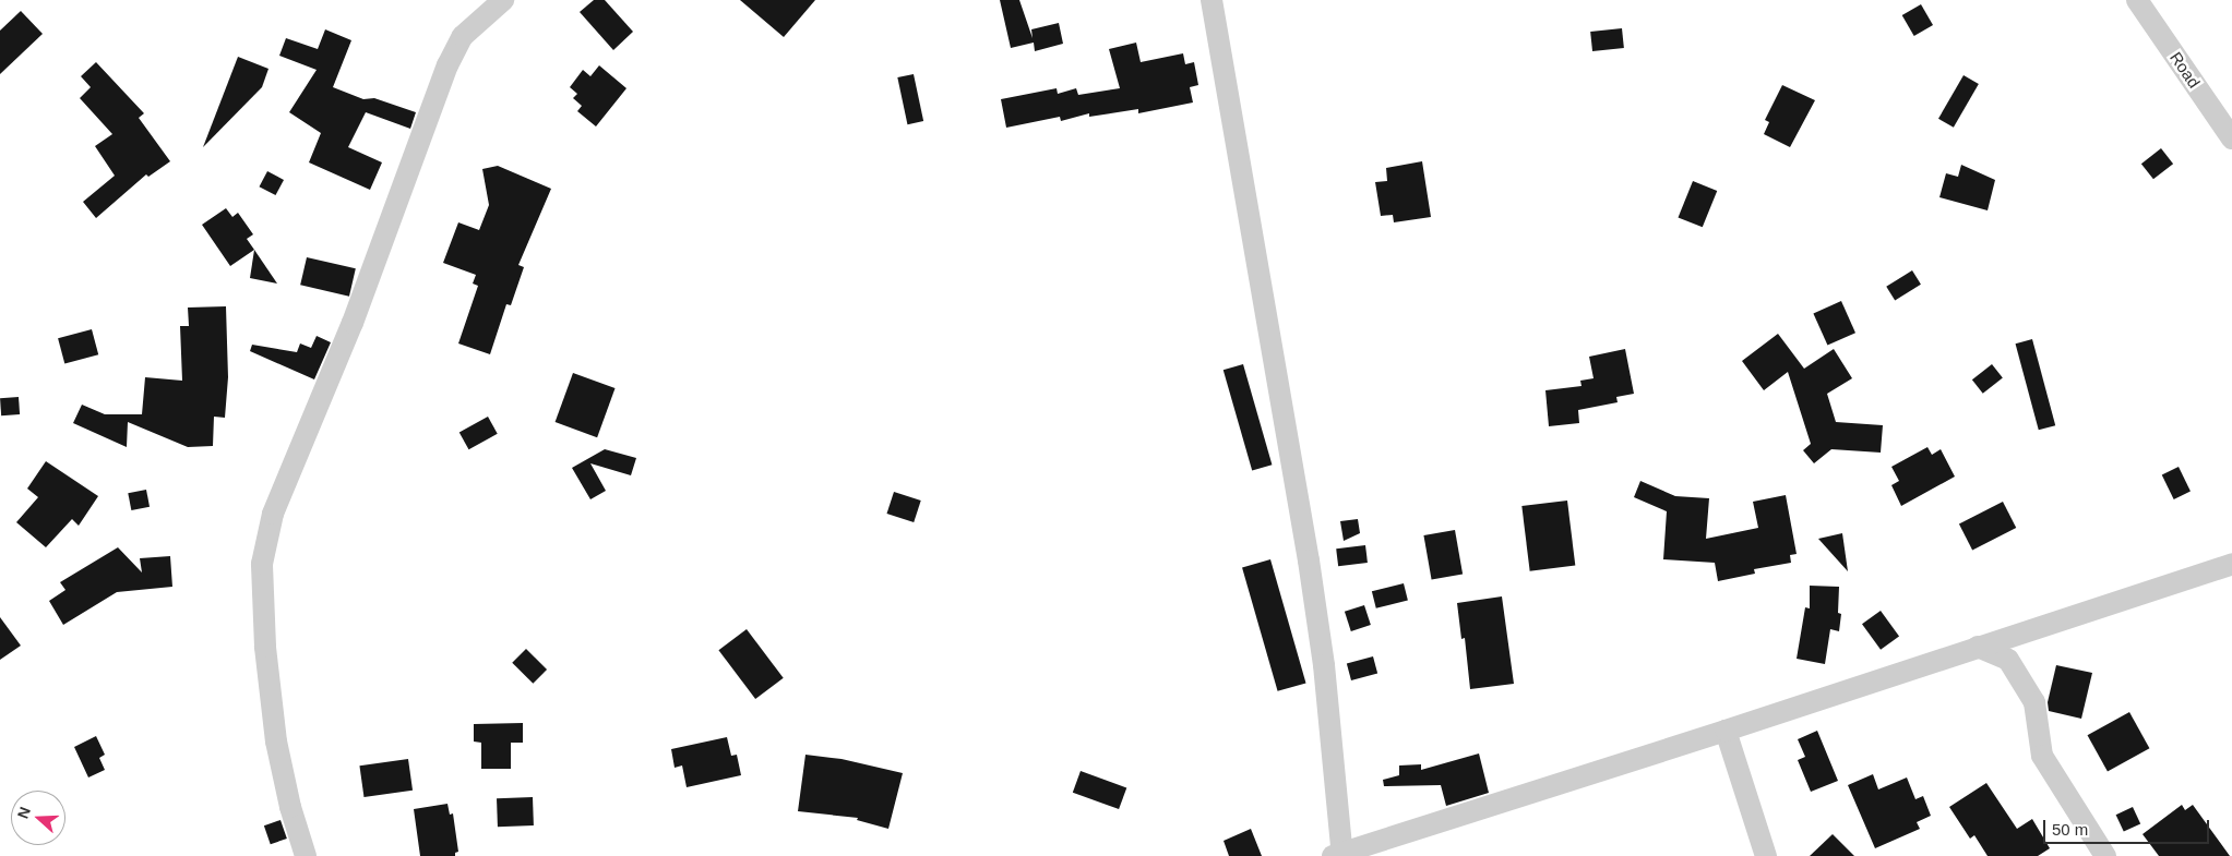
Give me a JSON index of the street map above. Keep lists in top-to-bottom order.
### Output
{
  "streets": {
    "street": ["Road"]
  },
  "scale_bar": "50 m",
  "north": "left"
}
